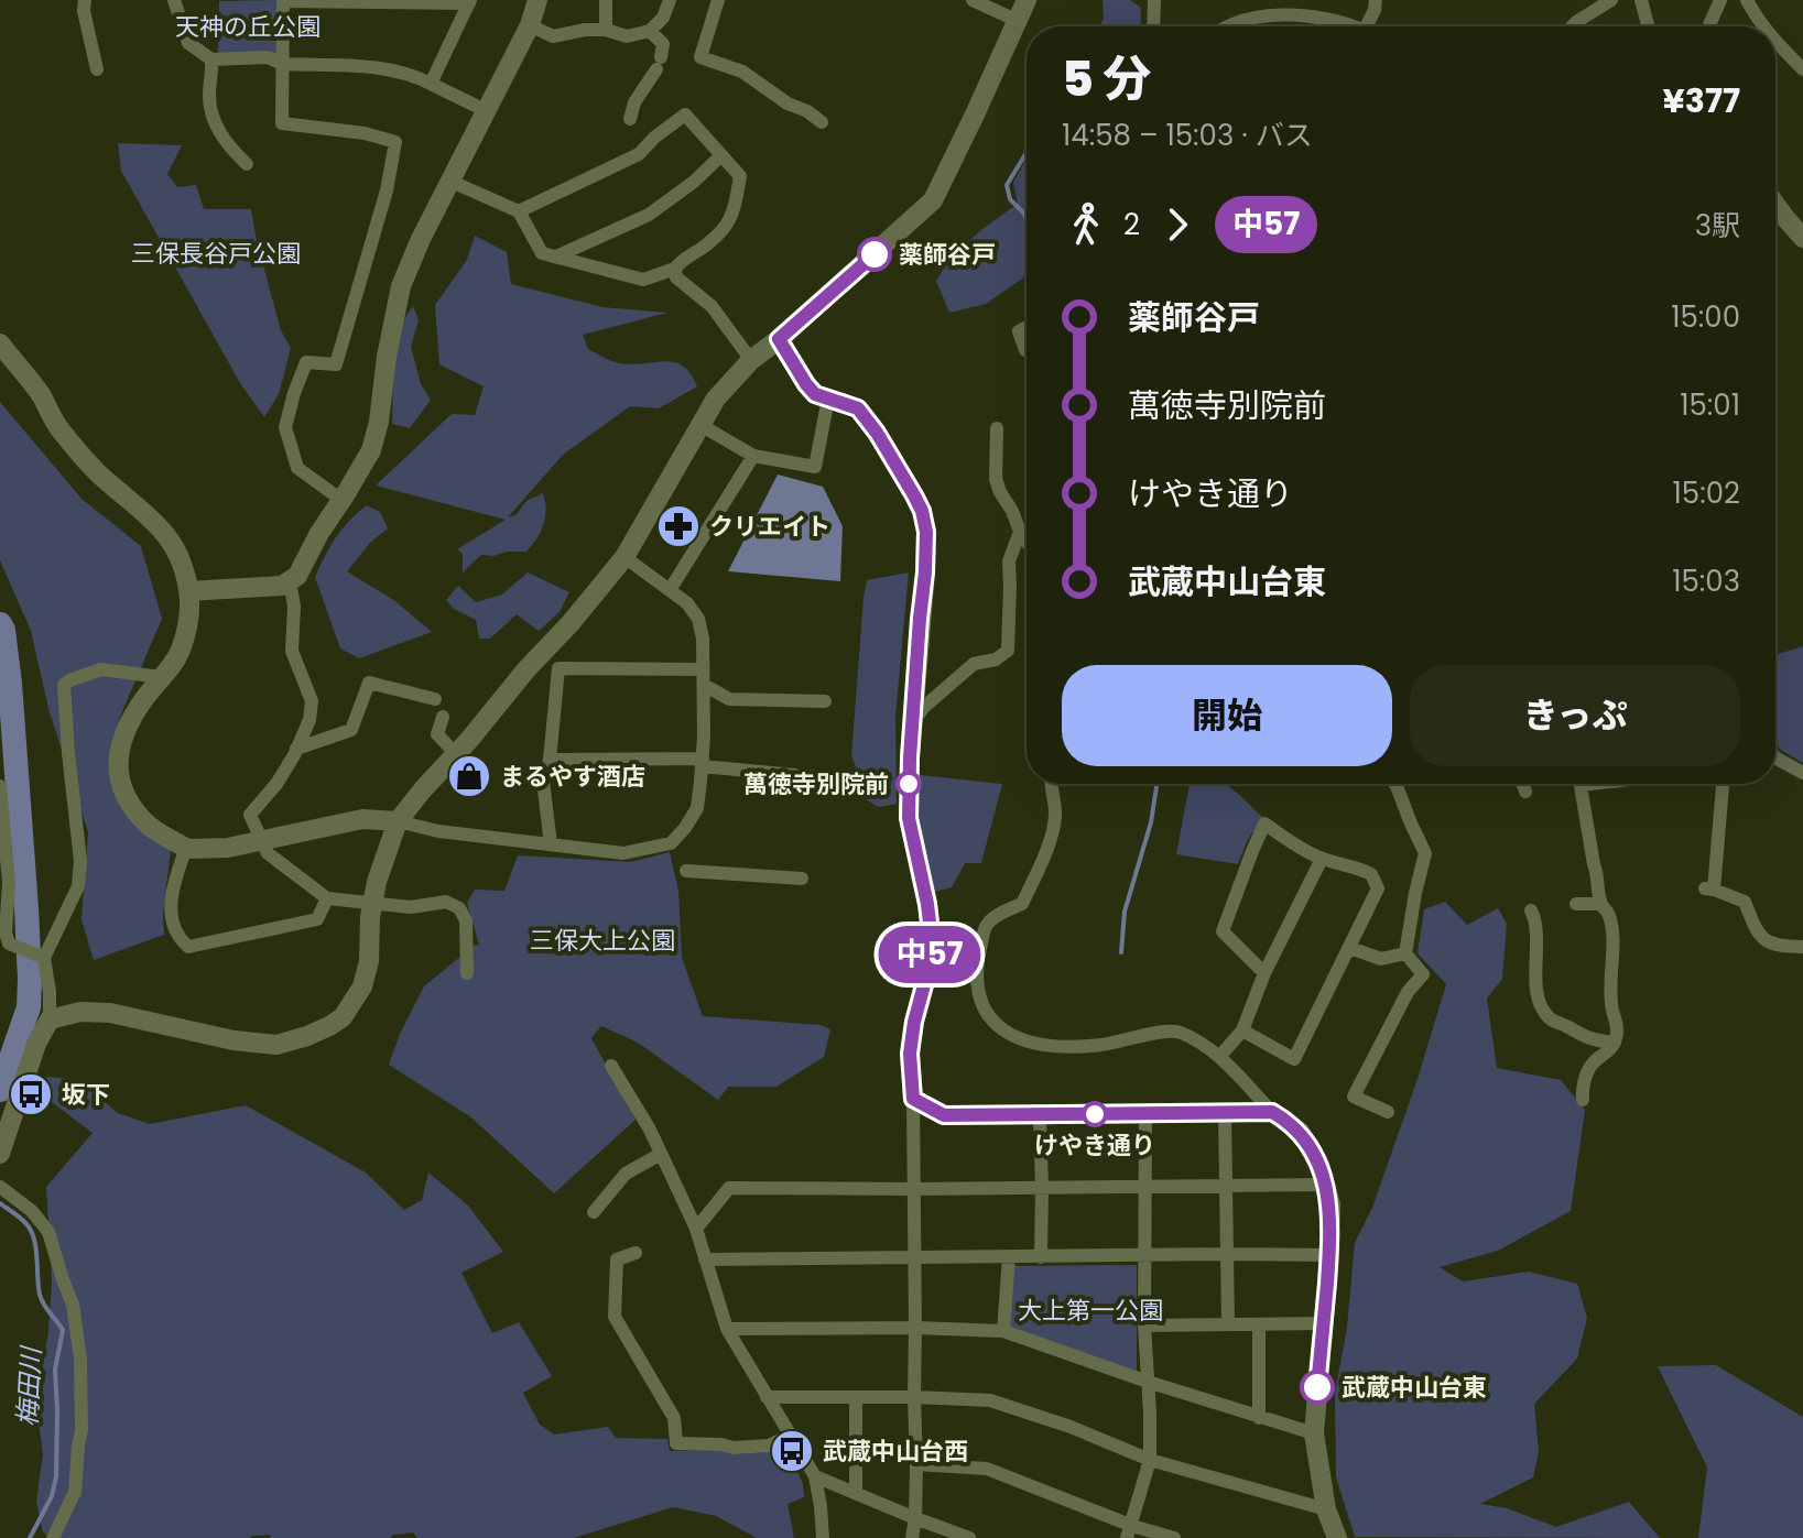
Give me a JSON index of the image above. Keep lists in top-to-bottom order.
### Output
{
  "water": ["梅田川"],
  "parks": [
    "天神の丘公園",
    "三保長谷戸公園",
    "三保大上公園",
    "大上第一公園"
  ],
  "places": {
    "other": [
      "薬師谷戸",
      "萬徳寺別院前",
      "けやき通り",
      "武蔵中山台東"
    ],
    "pharmacy": ["クリエイト"],
    "shop": ["まるやす酒店"],
    "bus stop": ["坂下", "武蔵中山台西"]
  },
  "lines": ["bus line 中57"],
  "page": {
    "on_map": "中57",
    "heading": ["5 分", "14:58 – 15:03 · バス", "¥377"],
    "legs": ["2", "中57", "3駅"],
    "list": [
      {
        "name": "薬師谷戸",
        "value": "15:00"
      },
      {
        "name": "萬徳寺別院前",
        "value": "15:01"
      },
      {
        "name": "けやき通り",
        "value": "15:02"
      },
      {
        "name": "武蔵中山台東",
        "value": "15:03"
      }
    ],
    "buttons": ["開始", "きっぷ"]
  }
}
